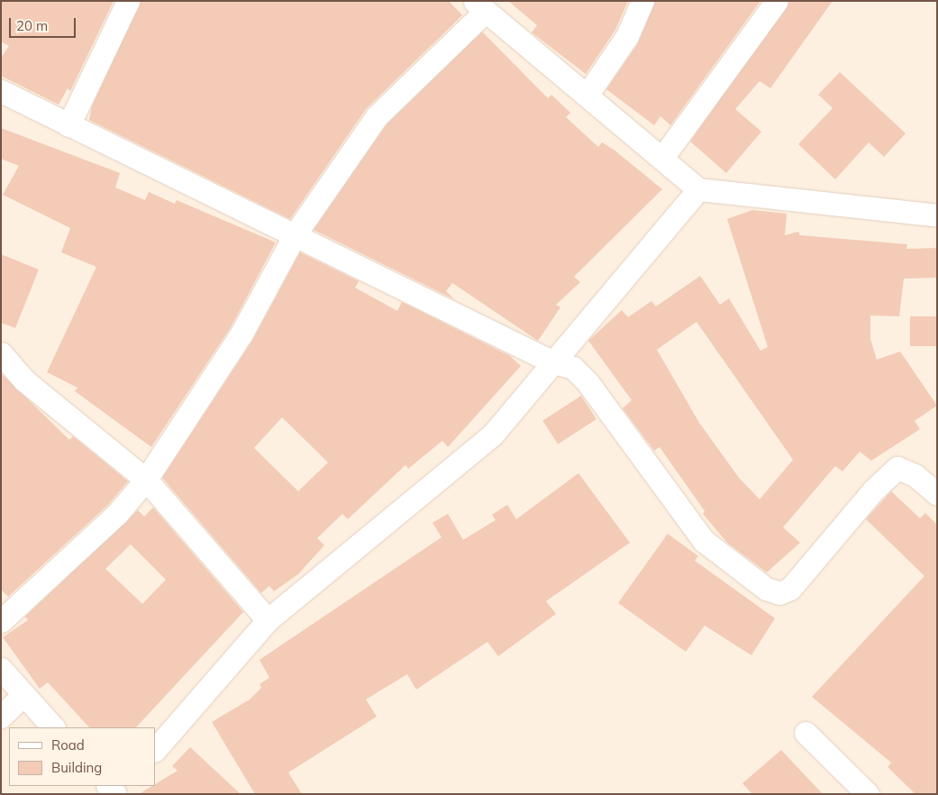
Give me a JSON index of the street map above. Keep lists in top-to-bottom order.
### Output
{
  "legend": ["Road", "Building"],
  "scale_bar": "20 m"
}
